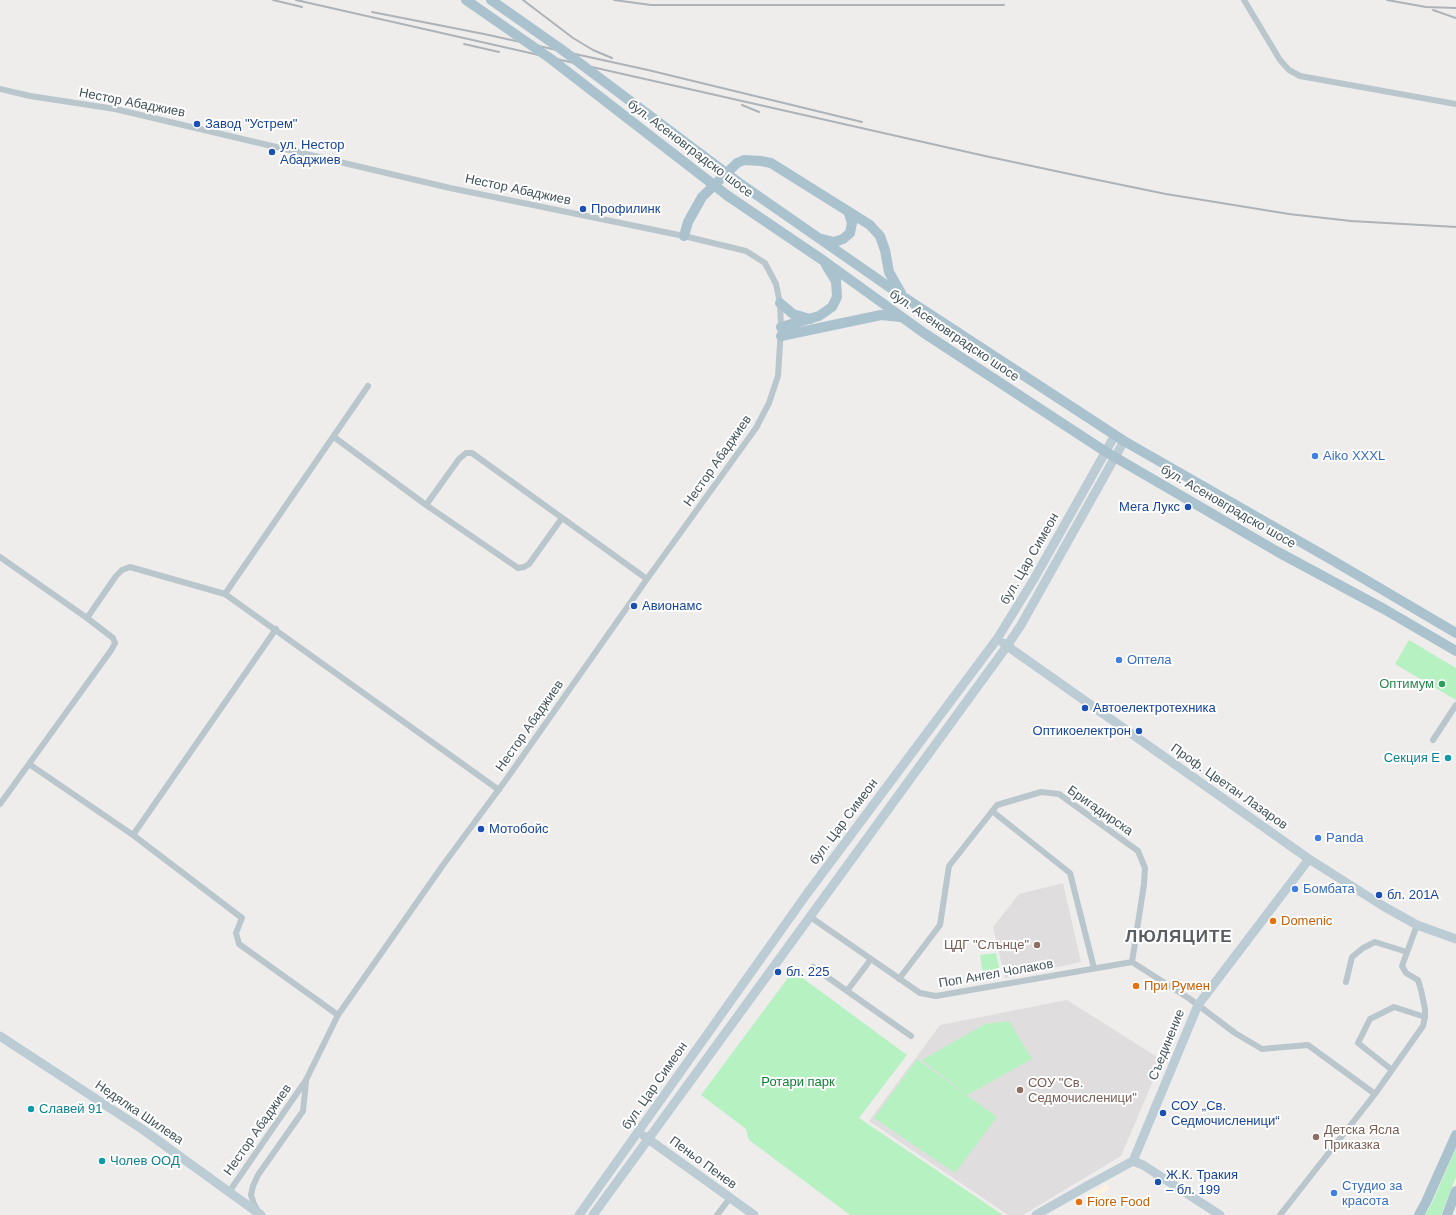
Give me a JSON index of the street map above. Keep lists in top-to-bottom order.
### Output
{
  "streets": {
    "main road": [
      "бул. Асеновградско шосе",
      "бул. Цар Симеон",
      "Проф. Цветан Лазаров",
      "Съединение",
      "Недялка Шилева",
      "Пеньо Пенев"
    ],
    "street": ["Нестор Абаджиев", "Бригадирска", "Поп Ангел Чолаков"]
  },
  "crossings": [
    ["Нестор Абаджиев", "Недялка Шилева"],
    ["бул. Асеновградско шосе", "бул. Цар Симеон"],
    ["бул. Цар Симеон", "Проф. Цветан Лазаров"],
    ["бул. Цар Симеон", "Поп Ангел Чолаков"],
    ["бул. Цар Симеон", "Пеньо Пенев"],
    ["Проф. Цветан Лазаров", "Съединение"],
    ["Бригадирска", "Поп Ангел Чолаков"]
  ],
  "districts": ["ЛЮЛЯЦИТЕ"],
  "parks": ["Ротари парк"],
  "places": [
    "Завод \"Устрем\"",
    "ул. Нестор Абаджиев",
    "Профилинк",
    "Aiko XXXL",
    "Мега Лукс",
    "Авионамс",
    "Оптела",
    "Оптимум",
    "Автоелектротехника",
    "Оптикоелектрон",
    "Секция E",
    "Мотобойс",
    "Panda",
    "Бомбата",
    "бл. 201А",
    "Domenic",
    "ЦДГ \"Слънце\"",
    "бл. 225",
    "При Румен",
    "СОУ \"Св. Седмочисленици\"",
    "Славей 91",
    "СОУ „Св. Седмочисленици“",
    "Детска Ясла Приказка",
    "Чолев ООД",
    "Ж.К. Тракия – бл. 199",
    "Студио за красота",
    "Fiore Food"
  ]
}
